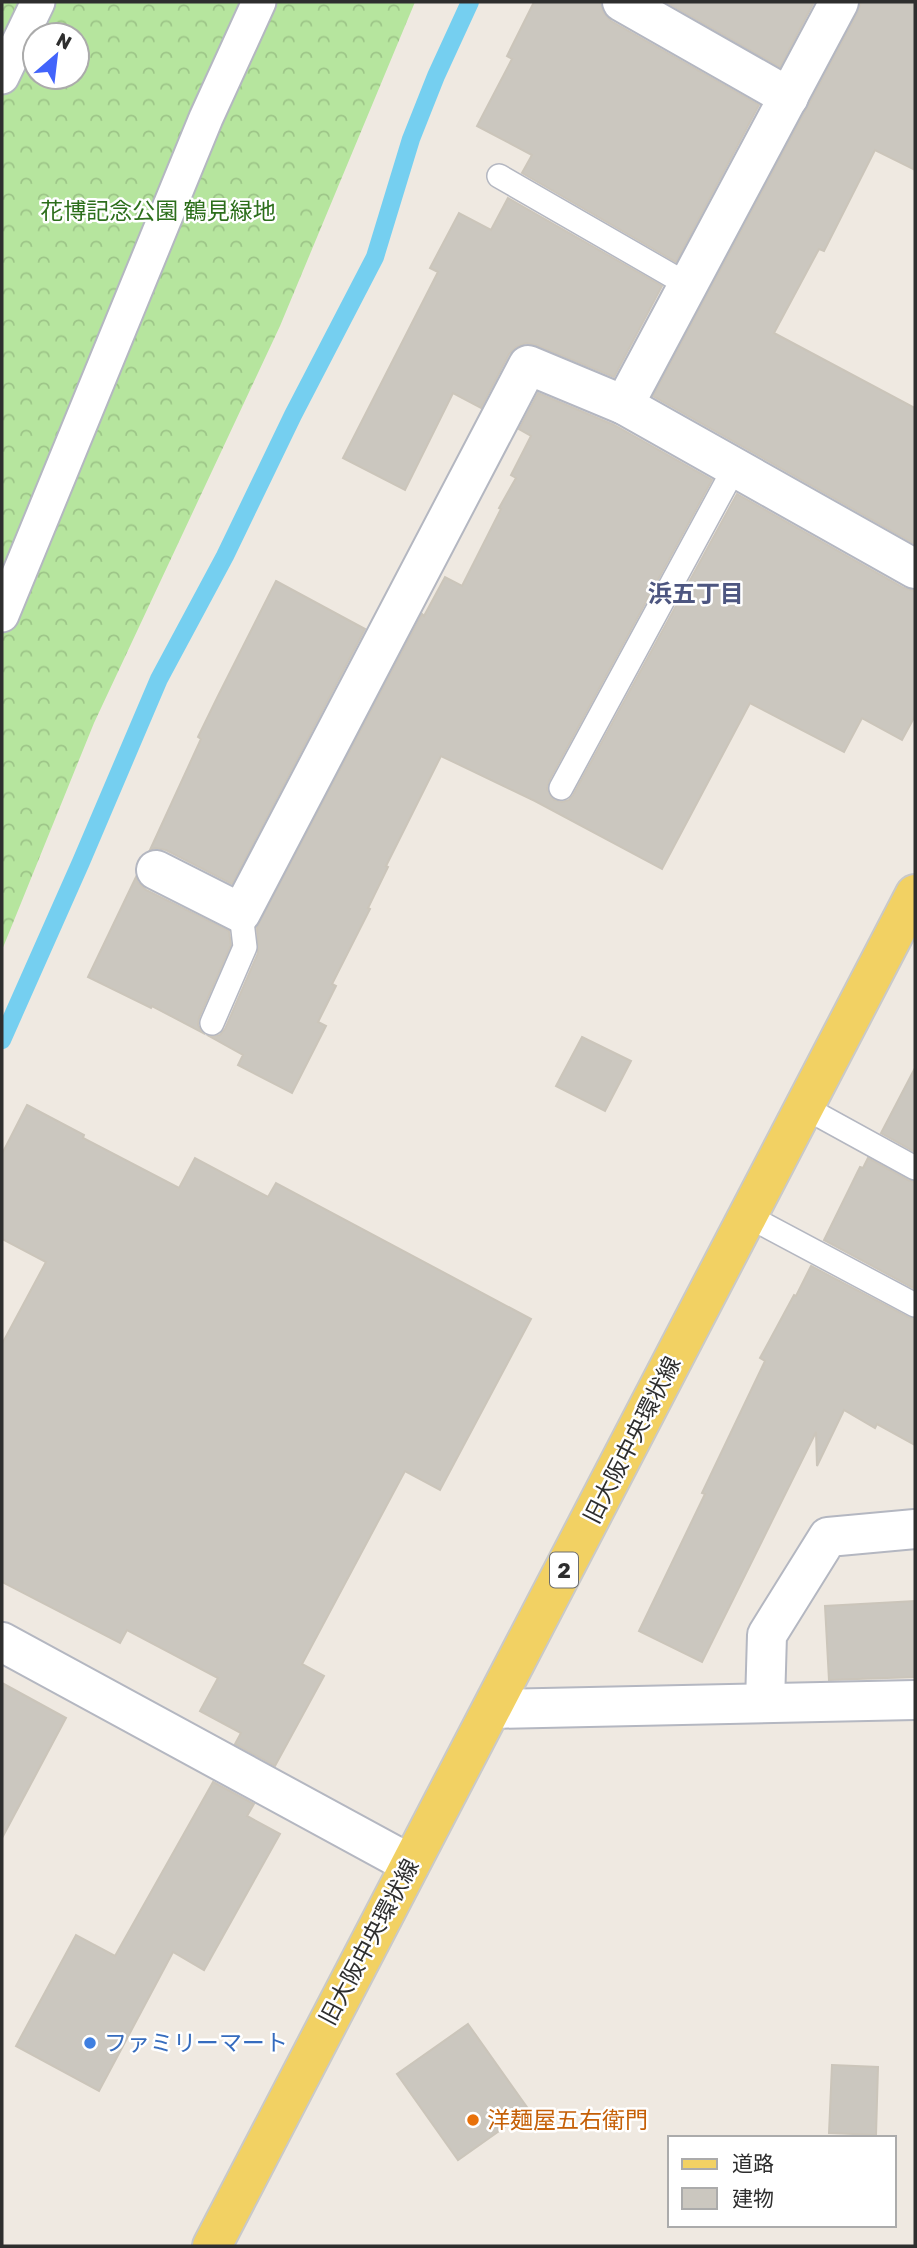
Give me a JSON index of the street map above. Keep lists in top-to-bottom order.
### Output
{
  "streets": {
    "main road": ["旧大阪中央環状線", "2"]
  },
  "districts": ["浜五丁目"],
  "parks": ["花博記念公園 鶴見緑地"],
  "places": ["ファミリーマート", "洋麺屋五右衛門"],
  "legend": ["道路", "建物"],
  "north": "top right"
}
